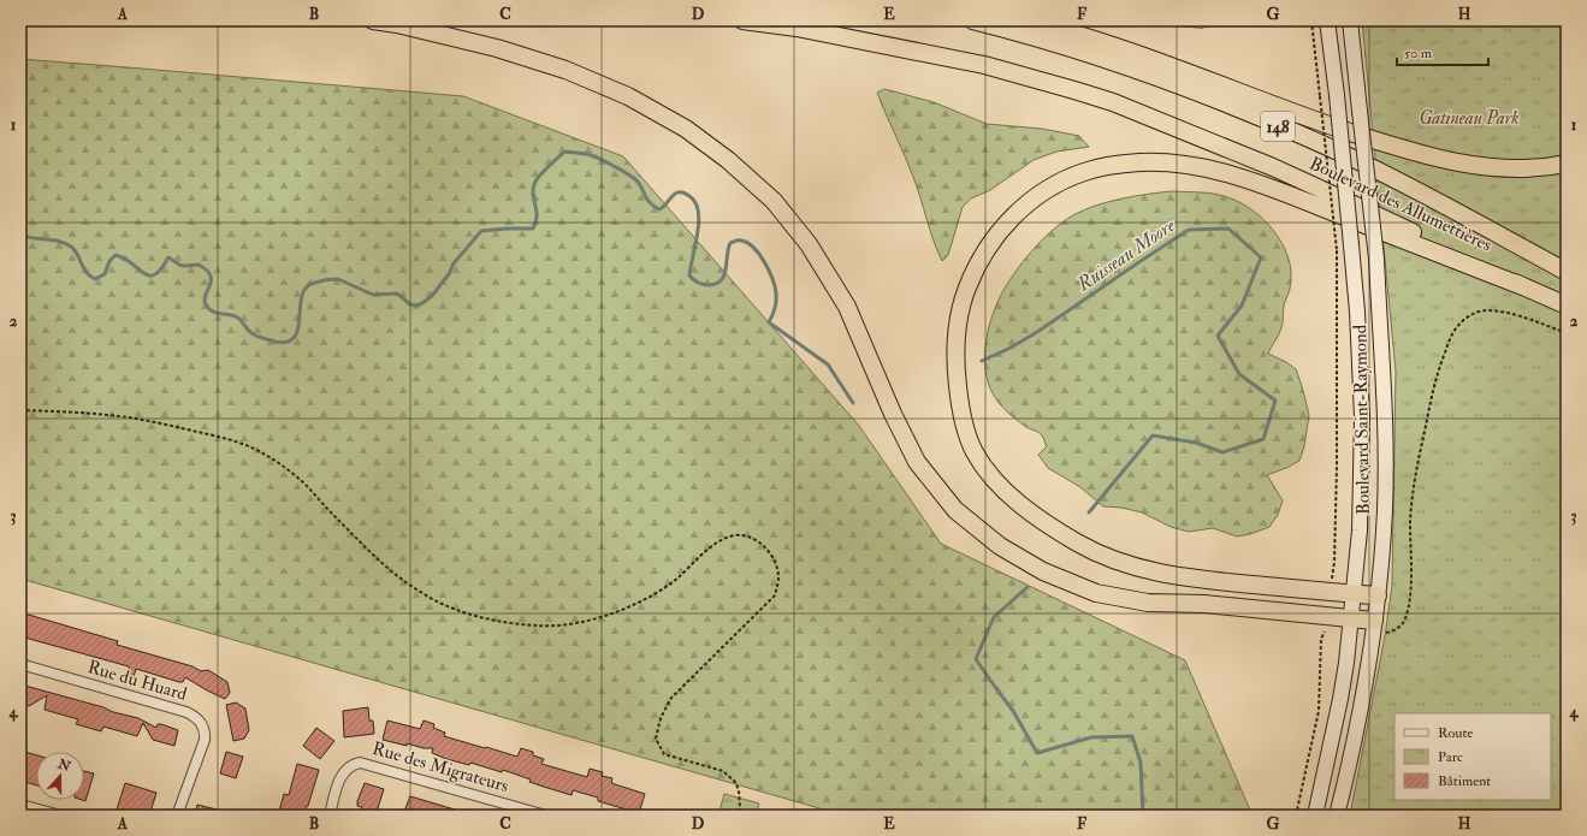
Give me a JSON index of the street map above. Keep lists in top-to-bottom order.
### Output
{
  "streets": {
    "highway": ["148", "Boulevard des Allumettières"],
    "main road": ["Boulevard Saint-Raymond"],
    "street": ["Rue du Huard", "Rue des Migrateurs"]
  },
  "water": ["Ruisseau Moore"],
  "parks": ["Gatineau Park"],
  "legend": ["Route", "Parc", "Bâtiment"],
  "scale_bar": "50 m",
  "north": "top",
  "grid": {
    "columns": [
      "A",
      "B",
      "C",
      "D",
      "E",
      "F",
      "G",
      "H"
    ],
    "rows": [
      "1",
      "2",
      "3",
      "4"
    ]
  }
}
